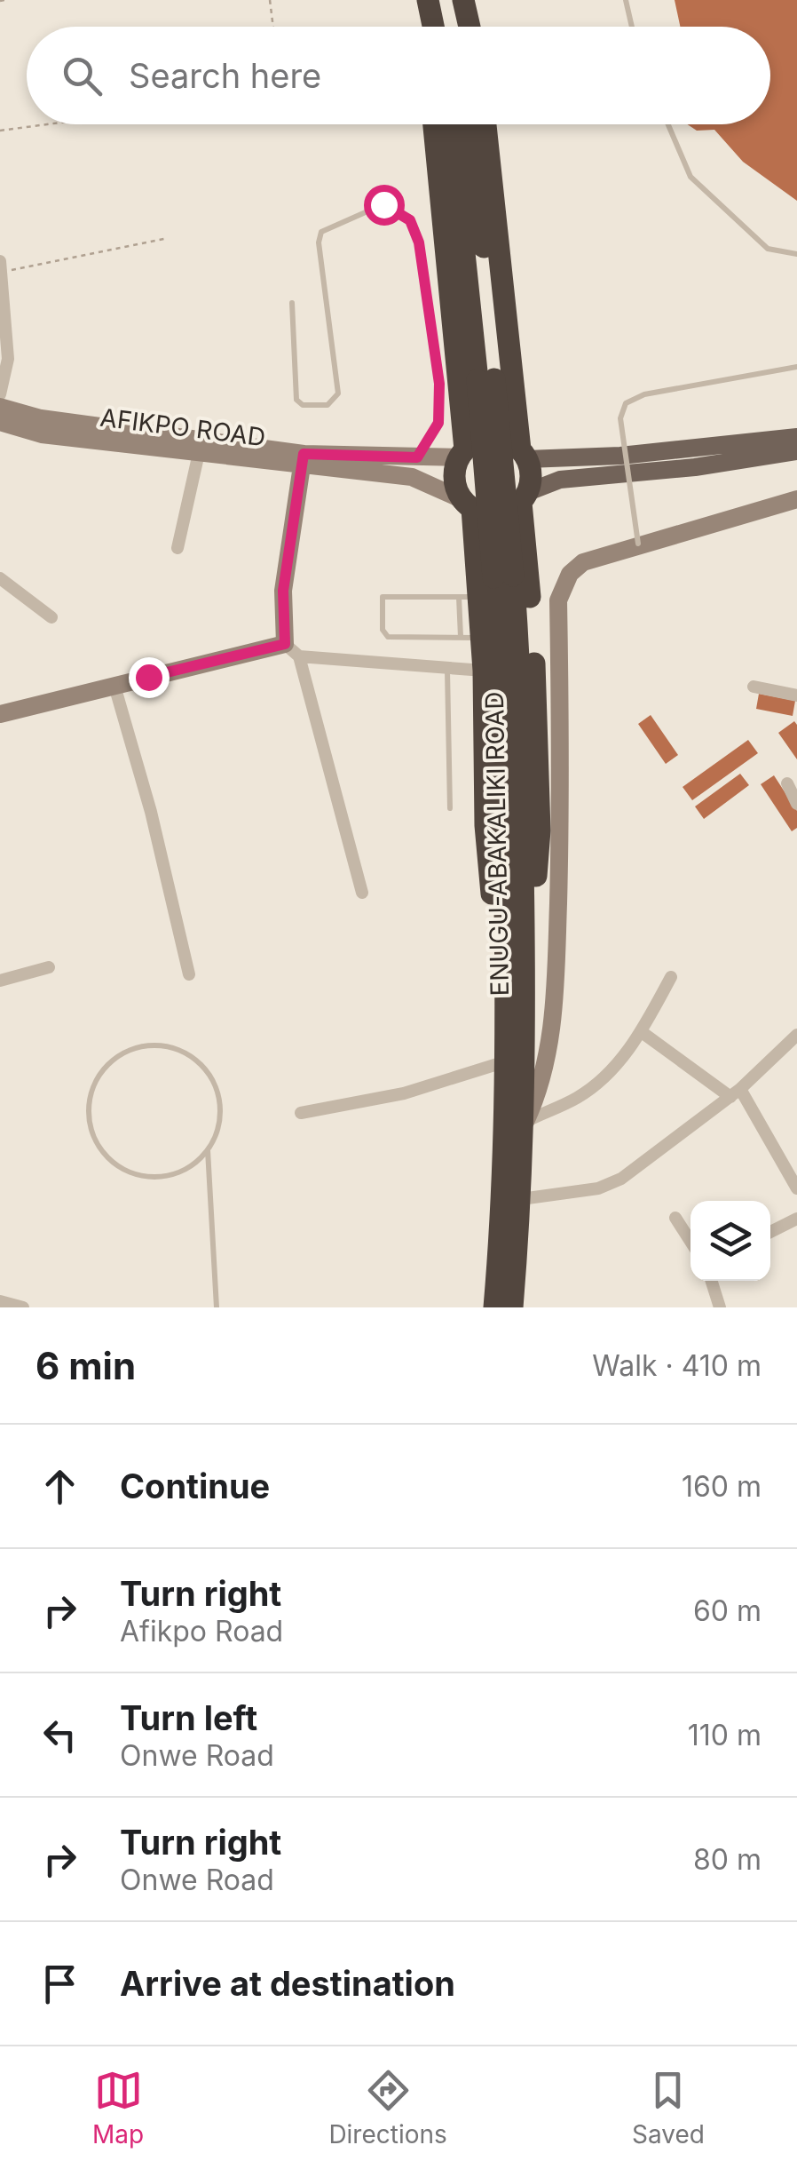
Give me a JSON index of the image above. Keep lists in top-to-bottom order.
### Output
{
  "streets": {
    "highway": ["ENUGU-ABAKALIKI ROAD"],
    "main road": ["AFIKPO ROAD"]
  },
  "page": {
    "search": "Search here",
    "heading": ["6 min", "Walk · 410 m"],
    "list": [
      ["Continue", "160 m"],
      ["Turn right", "Afikpo Road", "60 m"],
      ["Turn left", "Onwe Road", "110 m"],
      ["Turn right", "Onwe Road", "80 m"],
      "Arrive at destination"
    ],
    "nav": ["Map", "Directions", "Saved"]
  }
}
